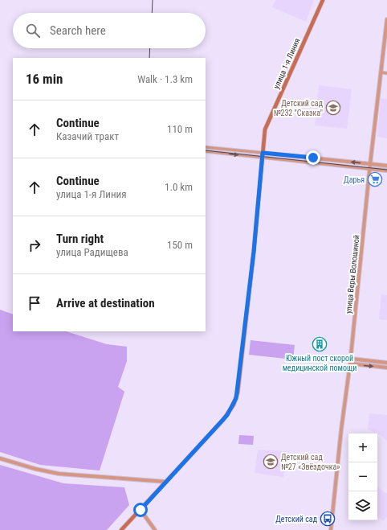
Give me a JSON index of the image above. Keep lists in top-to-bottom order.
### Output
{
  "streets": {
    "main road": ["улица 1-я Линия"],
    "street": ["улица Веры Волошиной"]
  },
  "places": {
    "school or university": ["Детский сад №232 \"Сказка\"", "Детский сад №27 «Звёздочка»"],
    "supermarket": ["Дарья"],
    "building": ["Южный пост скорой медицинской помощи"],
    "bus stop": ["Детский сад"]
  },
  "page": {
    "search": "Search here",
    "heading": ["16 min", "Walk · 1.3 km"],
    "list": [
      ["Continue", "Казачий тракт", "110 m"],
      ["Continue", "улица 1-я Линия", "1.0 km"],
      ["Turn right", "улица Радищева", "150 m"],
      "Arrive at destination"
    ],
    "map_buttons": ["+", "−"]
  }
}
